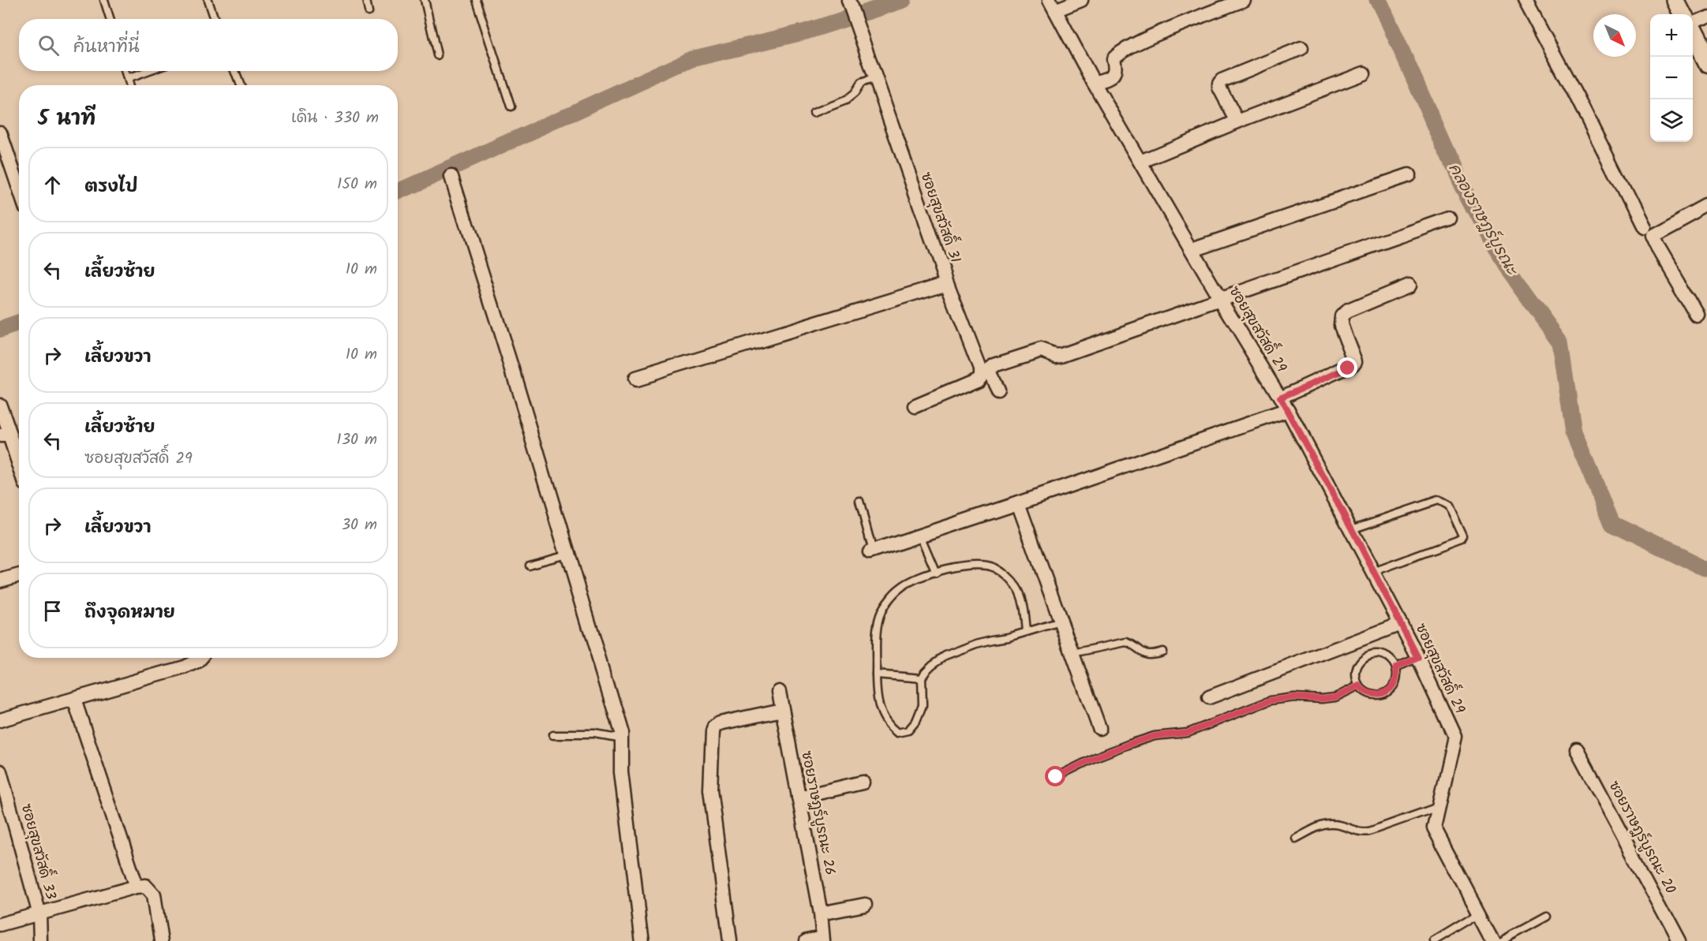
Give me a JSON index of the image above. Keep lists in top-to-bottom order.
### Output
{
  "streets": {
    "street": [
      "ซอยสุขสวัสดิ์ 31",
      "ซอยสุขสวัสดิ์ 29",
      "ซอยราษฎร์บูรณะ 26",
      "ซอยราษฎร์บูรณะ 20",
      "ซอยสุขสวัสดิ์ 33"
    ]
  },
  "water": ["คลองราษฎร์บูรณะ"],
  "north": "bottom right",
  "page": {
    "map_buttons": ["+", "−"],
    "search": "ค้นหาที่นี่",
    "heading": ["5 นาที", "เดิน · 330 m"],
    "list": [
      ["ตรงไป", "150 m"],
      ["เลี้ยวซ้าย", "10 m"],
      ["เลี้ยวขวา", "10 m"],
      ["เลี้ยวซ้าย", "ซอยสุขสวัสดิ์ 29", "130 m"],
      ["เลี้ยวขวา", "30 m"],
      "ถึงจุดหมาย"
    ]
  }
}
